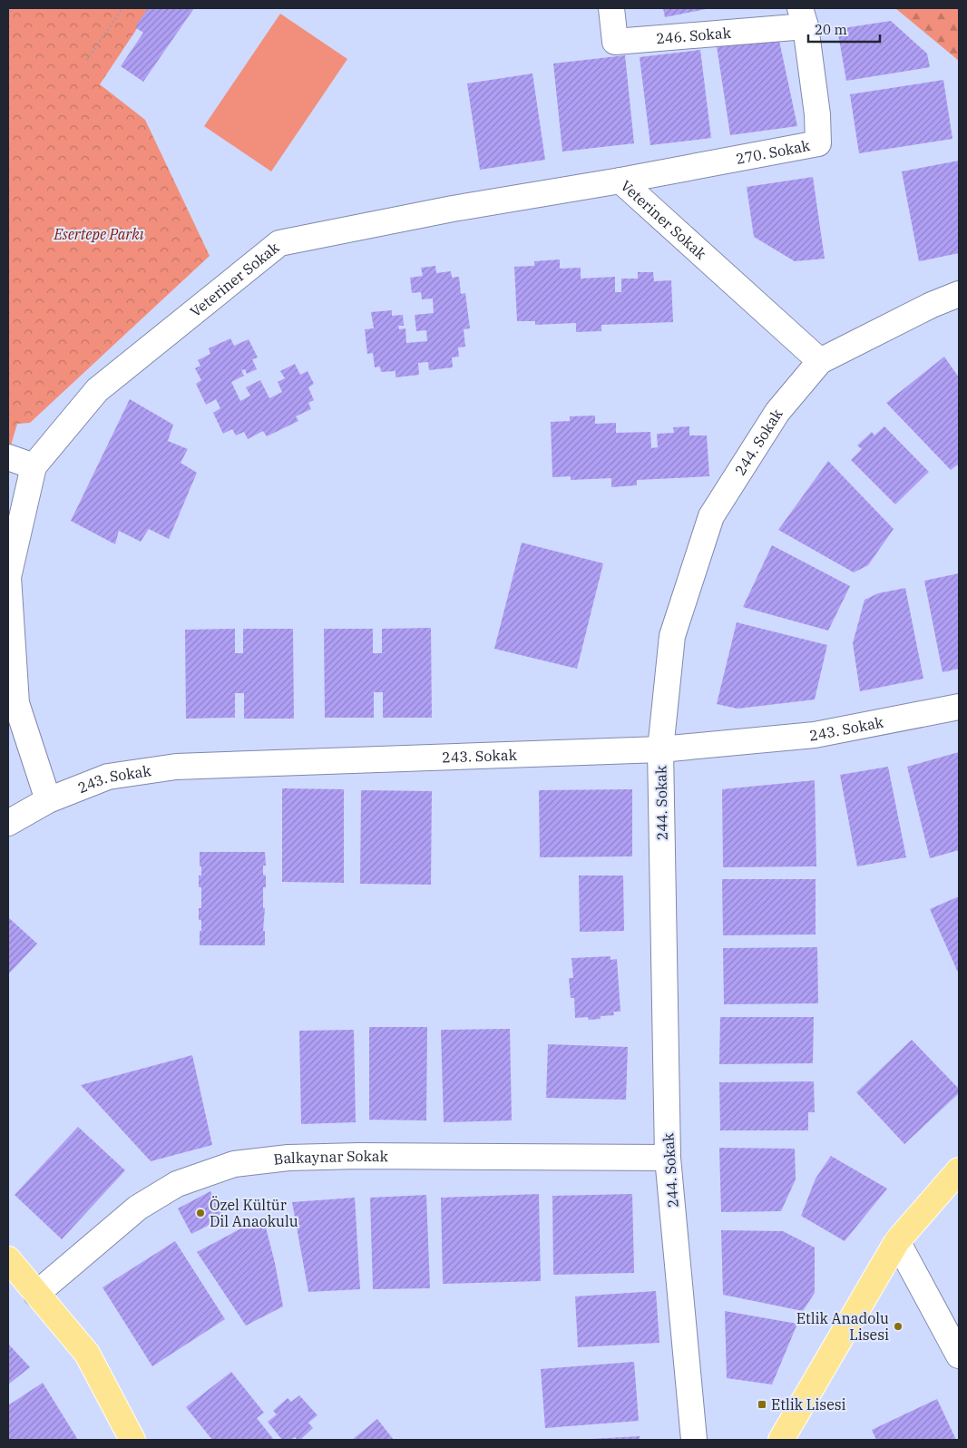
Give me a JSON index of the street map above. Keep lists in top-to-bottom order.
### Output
{
  "streets": {
    "street": [
      "246. Sokak",
      "270. Sokak",
      "Veteriner Sokak",
      "244. Sokak",
      "243. Sokak",
      "Balkaynar Sokak"
    ]
  },
  "crossings": [
    ["246. Sokak", "270. Sokak"],
    ["270. Sokak", "Veteriner Sokak"],
    ["Veteriner Sokak", "244. Sokak"],
    ["Veteriner Sokak", "243. Sokak"],
    ["244. Sokak", "243. Sokak"],
    ["244. Sokak", "Balkaynar Sokak"]
  ],
  "parks": ["Esertepe Parkı"],
  "places": {
    "other": ["Özel Kültür Dil Anaokulu", "Etlik Anadolu Lisesi"],
    "transit": ["Etlik Lisesi"]
  },
  "scale_bar": "20 m"
}
